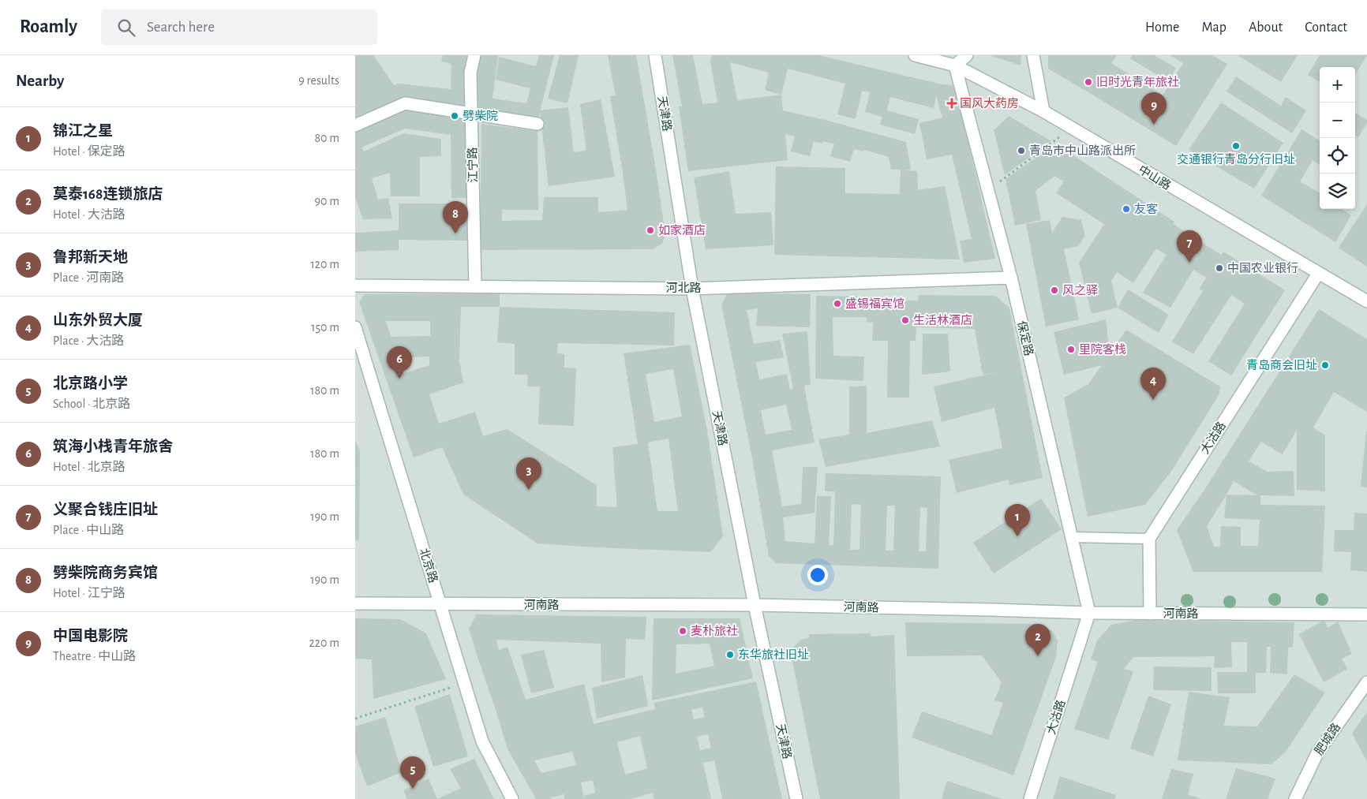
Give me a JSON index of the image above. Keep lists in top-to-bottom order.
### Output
{
  "streets": {
    "street": [
      "天津路",
      "江宁路",
      "中山路",
      "河北路",
      "保定路",
      "大沽路",
      "北京路",
      "河南路",
      "肥城路"
    ]
  },
  "crossings": [
    ["天津路", "河北路"],
    ["天津路", "河南路"],
    ["江宁路", "河北路"],
    ["中山路", "保定路"],
    ["中山路", "大沽路"],
    ["河北路", "保定路"],
    ["保定路", "大沽路"],
    ["保定路", "河南路"],
    ["大沽路", "河南路"],
    ["北京路", "河南路"]
  ],
  "places": {
    "other": [
      "旧时光青年旅社",
      "劈柴院",
      "交通银行青岛分行旧址",
      "青岛市中山路派出所",
      "友客",
      "如家酒店",
      "中国农业银行",
      "风之驿",
      "盛锡福宾馆",
      "生活林酒店",
      "里院客栈",
      "青岛商会旧址",
      "麦朴旅社",
      "东华旅社旧址"
    ],
    "health": ["国风大药房"]
  },
  "page": {
    "header": "Roamly",
    "search": "Search here",
    "nav": [
      "Home",
      "Map",
      "About",
      "Contact"
    ],
    "heading": ["Nearby", "9 results"],
    "map_buttons": ["+", "−"],
    "pins": [
      "9",
      "8",
      "7",
      "6",
      "4",
      "3",
      "1",
      "2",
      "5"
    ],
    "list": [
      {
        "mark": "1",
        "name": "锦江之星",
        "note": "Hotel · 保定路",
        "value": "80 m"
      },
      {
        "mark": "2",
        "name": "莫泰168连锁旅店",
        "note": "Hotel · 大沽路",
        "value": "90 m"
      },
      {
        "mark": "3",
        "name": "鲁邦新天地",
        "note": "Place · 河南路",
        "value": "120 m"
      },
      {
        "mark": "4",
        "name": "山东外贸大厦",
        "note": "Place · 大沽路",
        "value": "150 m"
      },
      {
        "mark": "5",
        "name": "北京路小学",
        "note": "School · 北京路",
        "value": "180 m"
      },
      {
        "mark": "6",
        "name": "筑海小栈青年旅舍",
        "note": "Hotel · 北京路",
        "value": "180 m"
      },
      {
        "mark": "7",
        "name": "义聚合钱庄旧址",
        "note": "Place · 中山路",
        "value": "190 m"
      },
      {
        "mark": "8",
        "name": "劈柴院商务宾馆",
        "note": "Hotel · 江宁路",
        "value": "190 m"
      },
      {
        "mark": "9",
        "name": "中国电影院",
        "note": "Theatre · 中山路",
        "value": "220 m"
      }
    ]
  }
}
